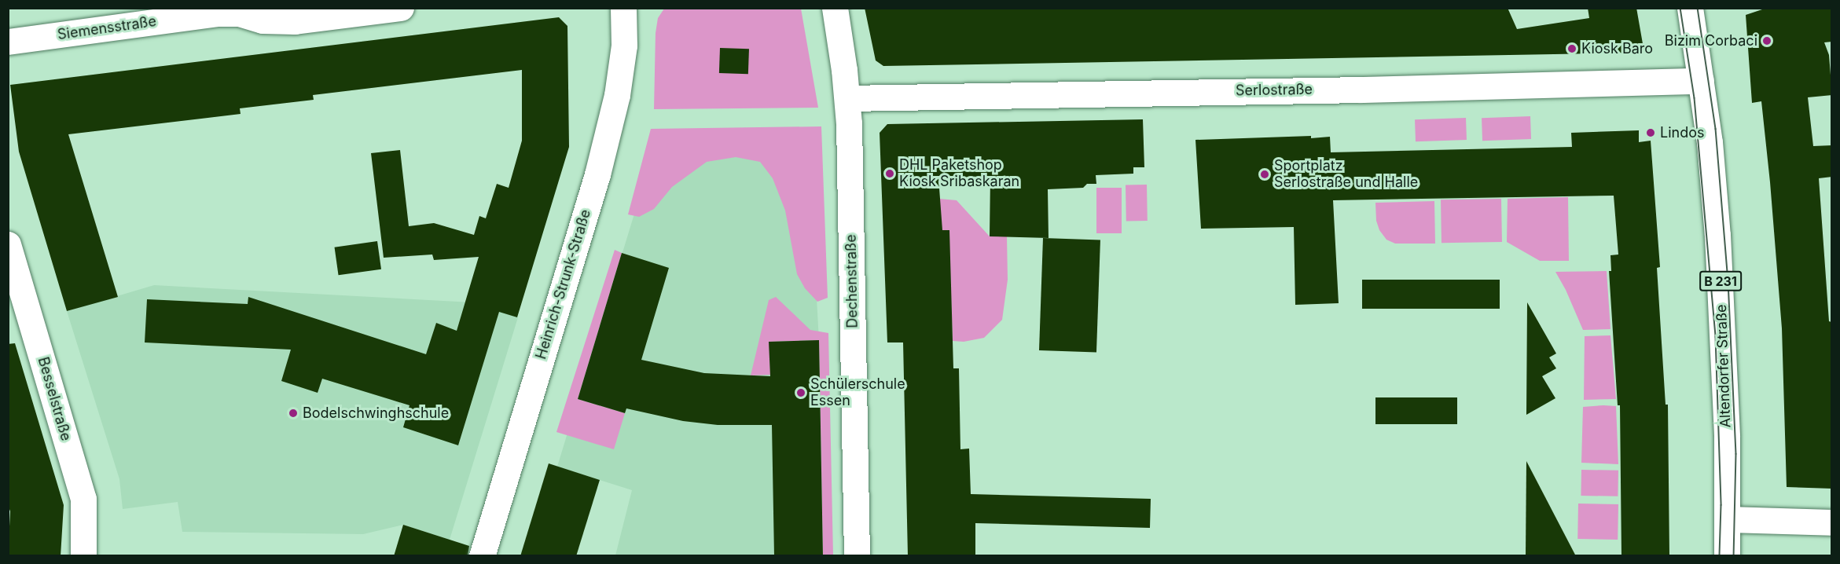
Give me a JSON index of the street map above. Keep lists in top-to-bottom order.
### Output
{
  "streets": {
    "street": [
      "Siemensstraße",
      "Serlostraße",
      "Dechenstraße",
      "B 231",
      "Heinrich-Strunk-Straße",
      "Altendorfer Straße",
      "Besselstraße"
    ]
  },
  "crossings": [
    ["Serlostraße", "Dechenstraße"],
    ["Serlostraße", "Altendorfer Straße"]
  ],
  "places": [
    "Bizim Corbaci",
    "Kiosk Baro",
    "Lindos",
    "DHL Paketshop Kiosk Sribaskaran",
    "Sportplatz Serlostraße und Halle",
    "Schülerschule Essen",
    "Bodelschwinghschule"
  ]
}
